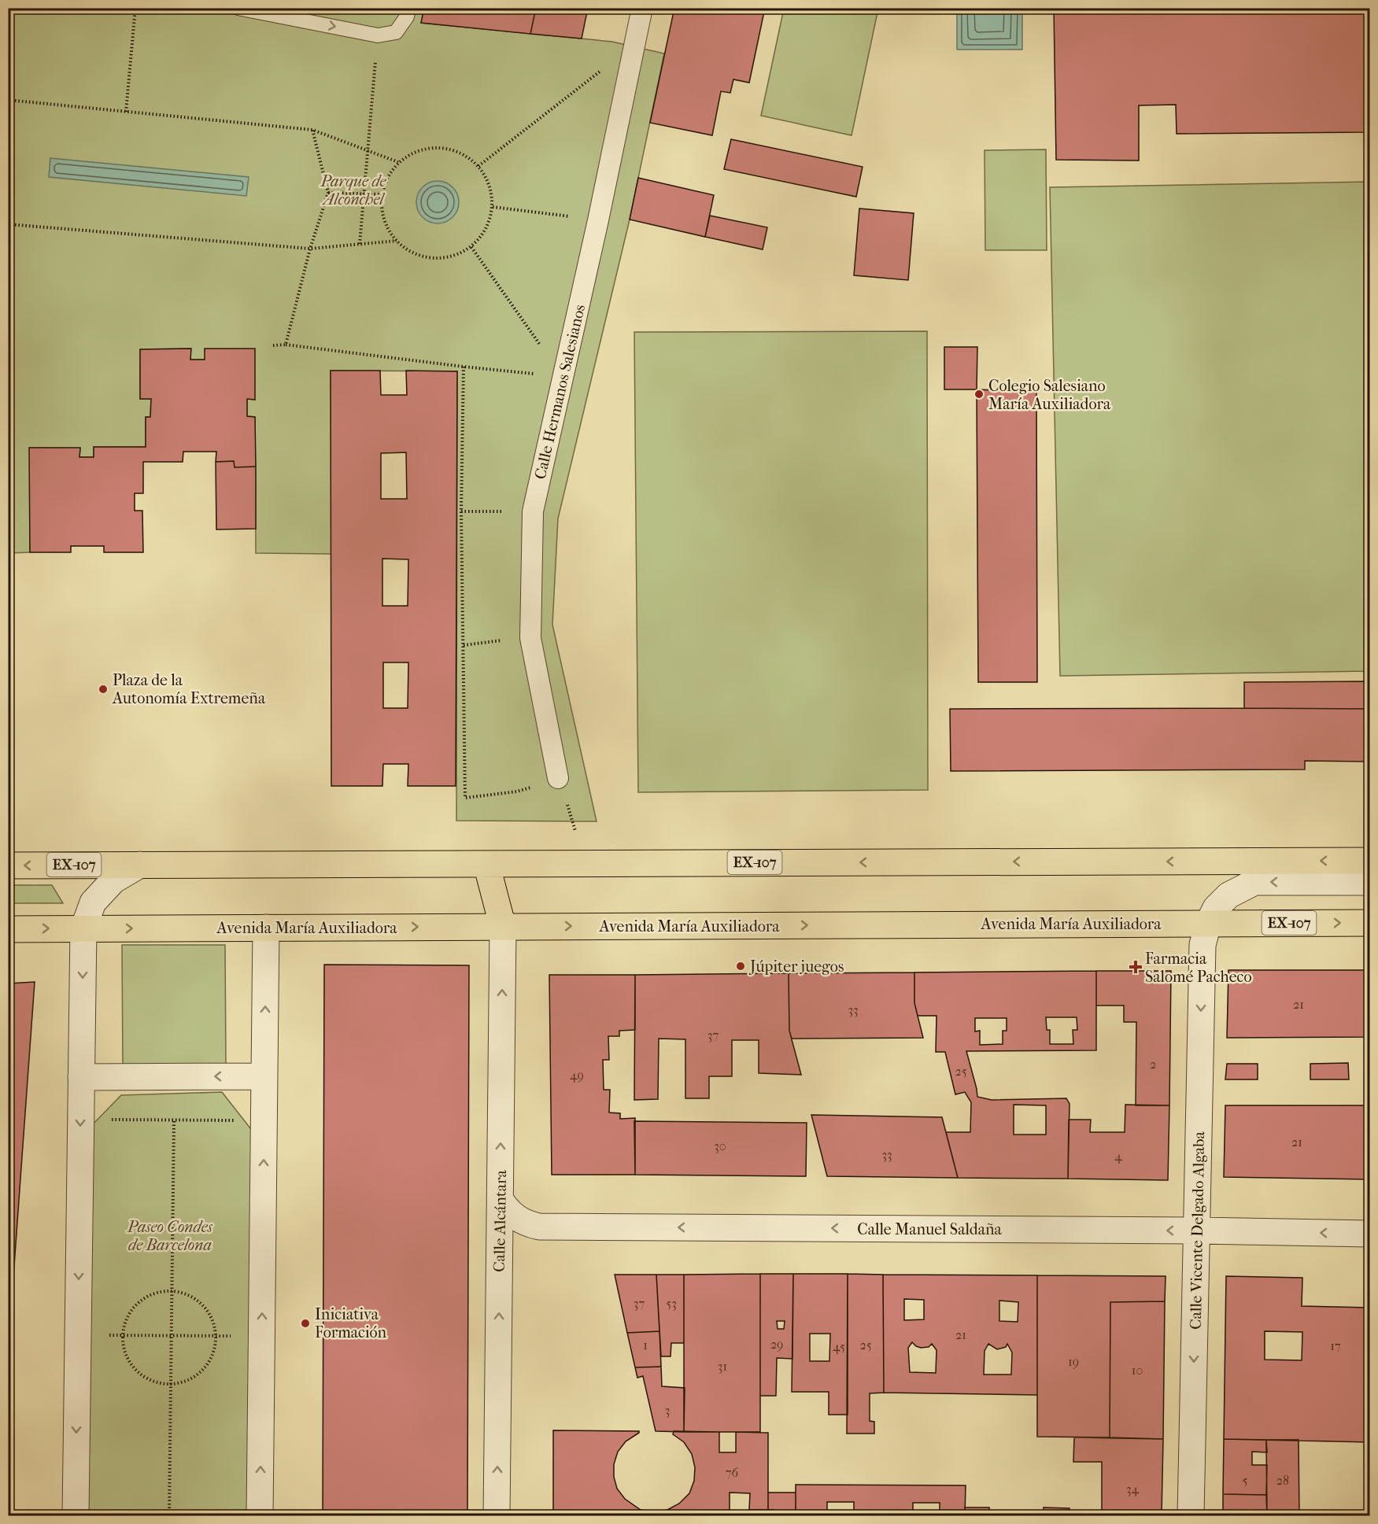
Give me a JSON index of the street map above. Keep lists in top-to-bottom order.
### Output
{
  "streets": {
    "main road": ["EX-107", "Avenida María Auxiliadora"],
    "street": [
      "Calle Hermanos Salesianos",
      "Calle Alcántara",
      "Calle Manuel Saldaña",
      "Calle Vicente Delgado Algaba"
    ]
  },
  "crossings": [
    ["Avenida María Auxiliadora", "Calle Alcántara"],
    ["Avenida María Auxiliadora", "Calle Vicente Delgado Algaba"],
    ["Calle Alcántara", "Calle Manuel Saldaña"],
    ["Calle Manuel Saldaña", "Calle Vicente Delgado Algaba"]
  ],
  "one_way": ["Calle Alcántara", "Calle Manuel Saldaña", "Calle Vicente Delgado Algaba"],
  "parks": ["Parque de Alconchel", "Paseo Condes de Barcelona"],
  "places": {
    "other": [
      "Colegio Salesiano María Auxiliadora",
      "Plaza de la Autonomía Extremeña",
      "Júpiter juegos",
      "Iniciativa Formación"
    ],
    "health": ["Farmacia Salomé Pacheco"]
  },
  "house_numbers": [
    "21",
    "33",
    "37",
    "2",
    "25",
    "49",
    "21",
    "30",
    "33",
    "4",
    "37",
    "53",
    "21",
    "29",
    "1",
    "25",
    "17",
    "45",
    "19",
    "31",
    "10",
    "3",
    "76",
    "5",
    "28",
    "34"
  ]
}
